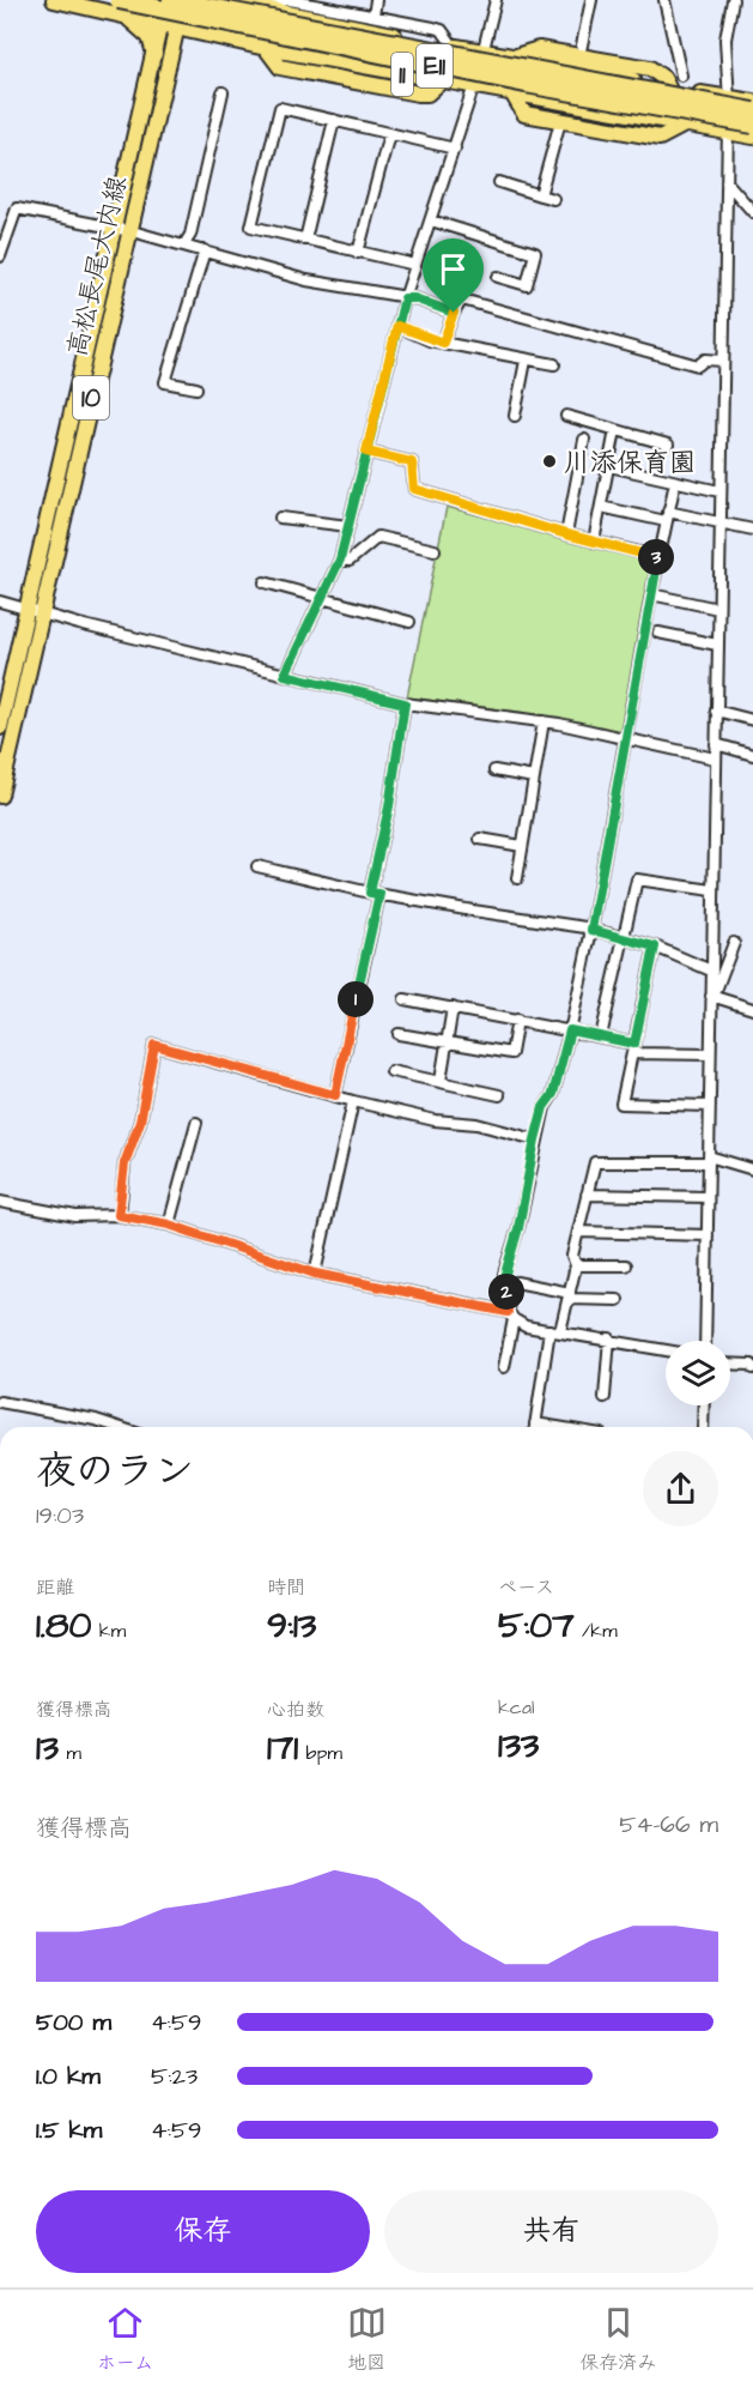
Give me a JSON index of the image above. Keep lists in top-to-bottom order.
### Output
{
  "streets": {
    "highway": ["E11"],
    "main road": ["11", "高松長尾大内線", "10"]
  },
  "crossings": [
    ["11", "高松長尾大内線"]
  ],
  "places": ["川添保育園"],
  "page": {
    "pins": ["3", "1", "2"],
    "heading": ["夜のラン", "19:03"],
    "stats": [
      ["距離", "1.80 km"],
      ["時間", "9:13"],
      ["ペース", "5:07 /km"],
      ["獲得標高", "13 m"],
      ["心拍数", "171 bpm"],
      ["kcal", "133"]
    ],
    "chart": ["獲得標高", "54–66 m"],
    "list": [
      {
        "name": "500 m",
        "note": "4:59"
      },
      {
        "name": "1.0 km",
        "note": "5:23"
      },
      {
        "name": "1.5 km",
        "note": "4:59"
      }
    ],
    "buttons": ["保存", "共有"],
    "tabs": ["ホーム", "地図", "保存済み"]
  }
}
